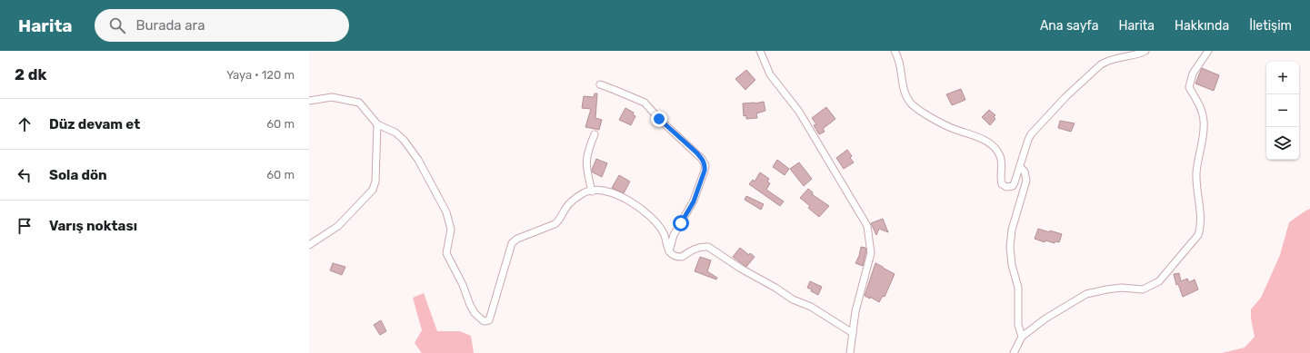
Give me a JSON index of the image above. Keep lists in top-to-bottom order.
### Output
{
  "page": {
    "header": "Harita",
    "search": "Burada ara",
    "nav": [
      "Ana sayfa",
      "Harita",
      "Hakkında",
      "İletişim"
    ],
    "heading": ["2 dk", "Yaya · 120 m"],
    "map_buttons": ["+", "−"],
    "list": [
      ["Düz devam et", "60 m"],
      ["Sola dön", "60 m"],
      "Varış noktası"
    ]
  }
}
